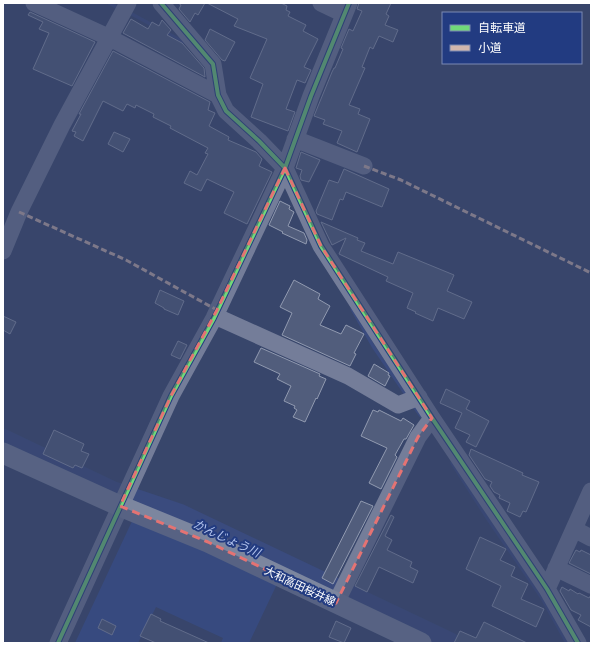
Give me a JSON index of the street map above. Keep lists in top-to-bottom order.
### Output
{
  "streets": {
    "main road": ["大和高田桜井線"]
  },
  "water": ["かんじょう川"],
  "legend": ["自転車道", "小道"]
}
